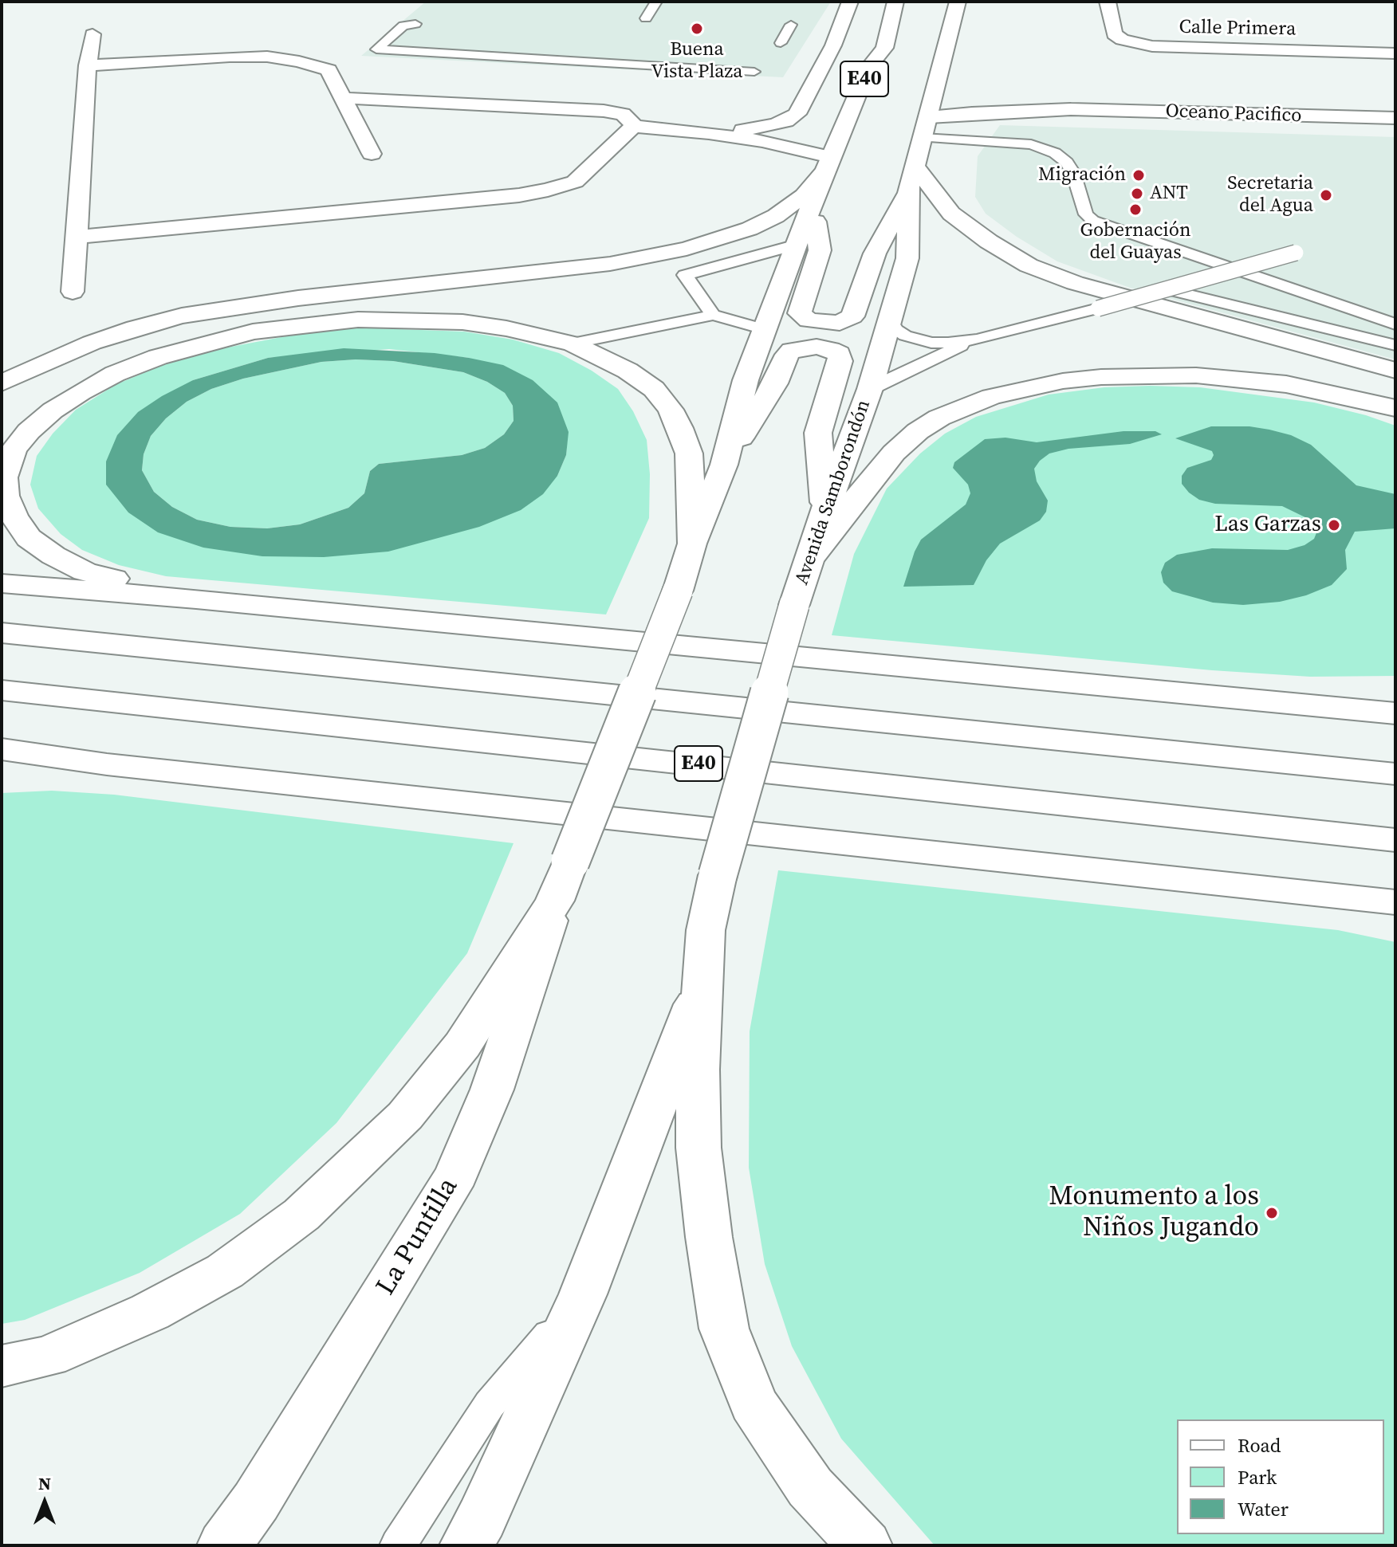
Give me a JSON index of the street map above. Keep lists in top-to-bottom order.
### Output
{
  "streets": {
    "main road": [
      "Calle Primera",
      "E40",
      "Oceano Pacifico",
      "Avenida Samborondón",
      "La Puntilla"
    ]
  },
  "crossings": [
    ["E40", "La Puntilla"],
    ["Oceano Pacifico", "Avenida Samborondón"]
  ],
  "places": [
    "Buena Vista Plaza",
    "Migración",
    "ANT",
    "Secretaria del Agua",
    "Gobernación del Guayas",
    "Las Garzas",
    "Monumento a los Niños Jugando"
  ],
  "legend": ["Road", "Park", "Water"],
  "north": "top"
}
